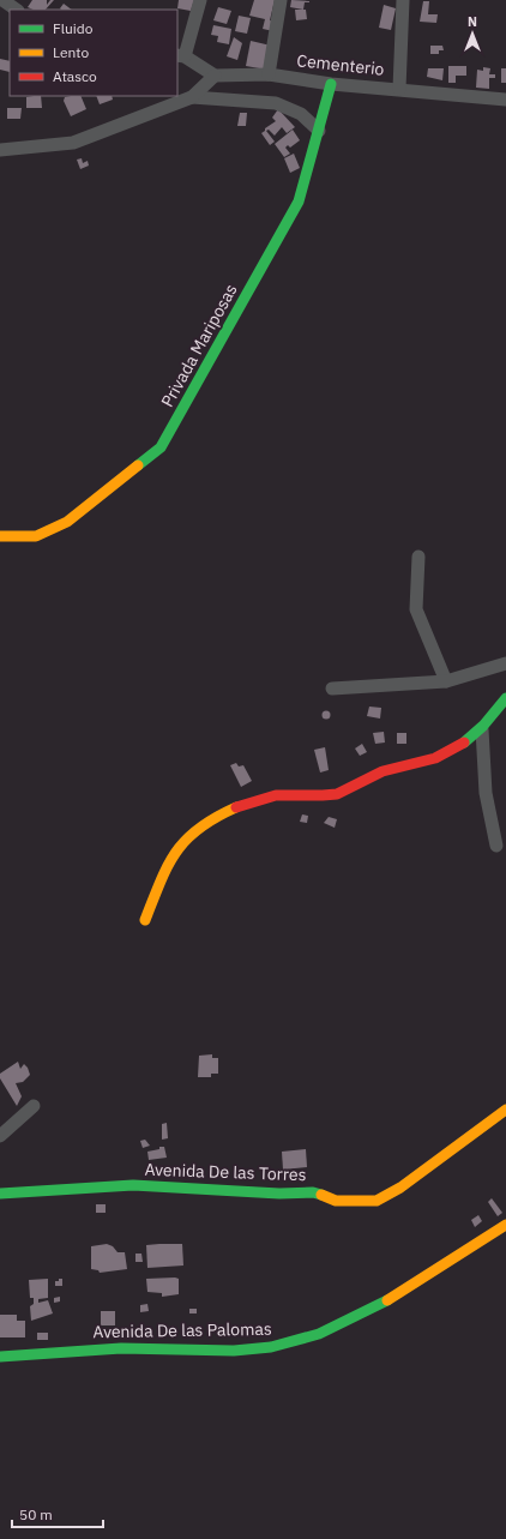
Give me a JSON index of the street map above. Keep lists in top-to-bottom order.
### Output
{
  "streets": {
    "street": [
      "Cementerio",
      "Privada Mariposas",
      "Avenida De las Torres",
      "Avenida De las Palomas"
    ]
  },
  "crossings": [
    ["Cementerio", "Privada Mariposas"]
  ],
  "legend": ["Fluido", "Lento", "Atasco"],
  "scale_bar": "50 m",
  "north": "top"
}
